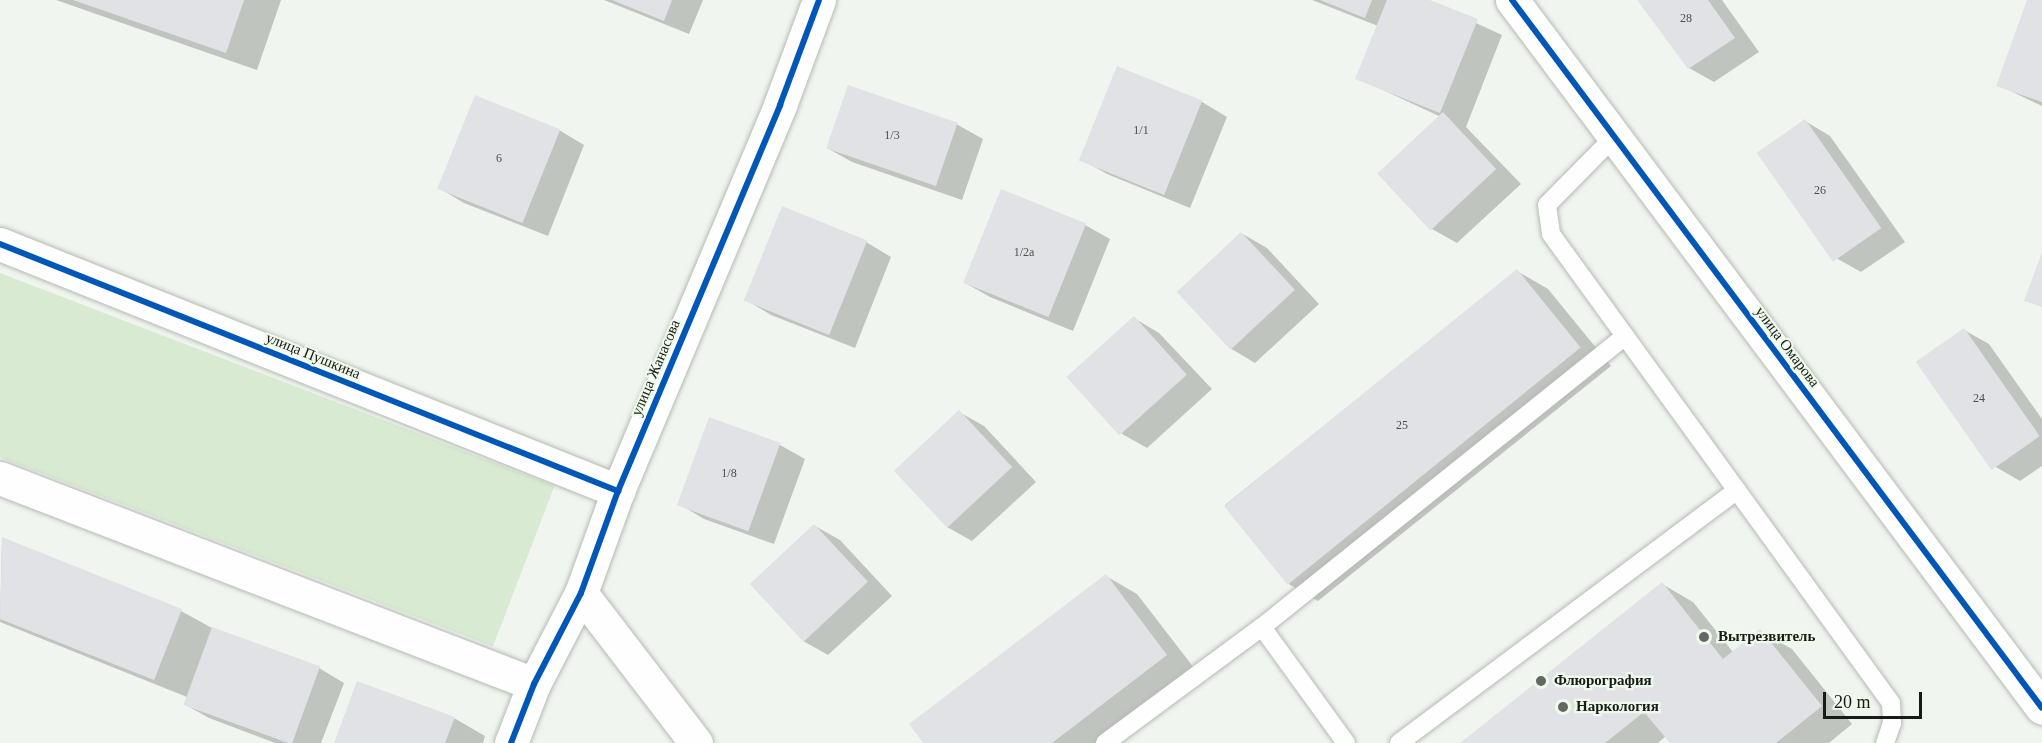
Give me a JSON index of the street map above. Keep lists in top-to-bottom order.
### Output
{
  "streets": {
    "street": ["улица Омарова", "улица Пушкина", "улица Жанасова"]
  },
  "crossings": [
    ["улица Пушкина", "улица Жанасова"]
  ],
  "places": ["Вытрезвитель", "Флюрография", "Наркология"],
  "house_numbers": [
    "28",
    "1/1",
    "1/3",
    "6",
    "26",
    "1/2а",
    "24",
    "25",
    "1/8"
  ],
  "scale_bar": "20 m"
}
